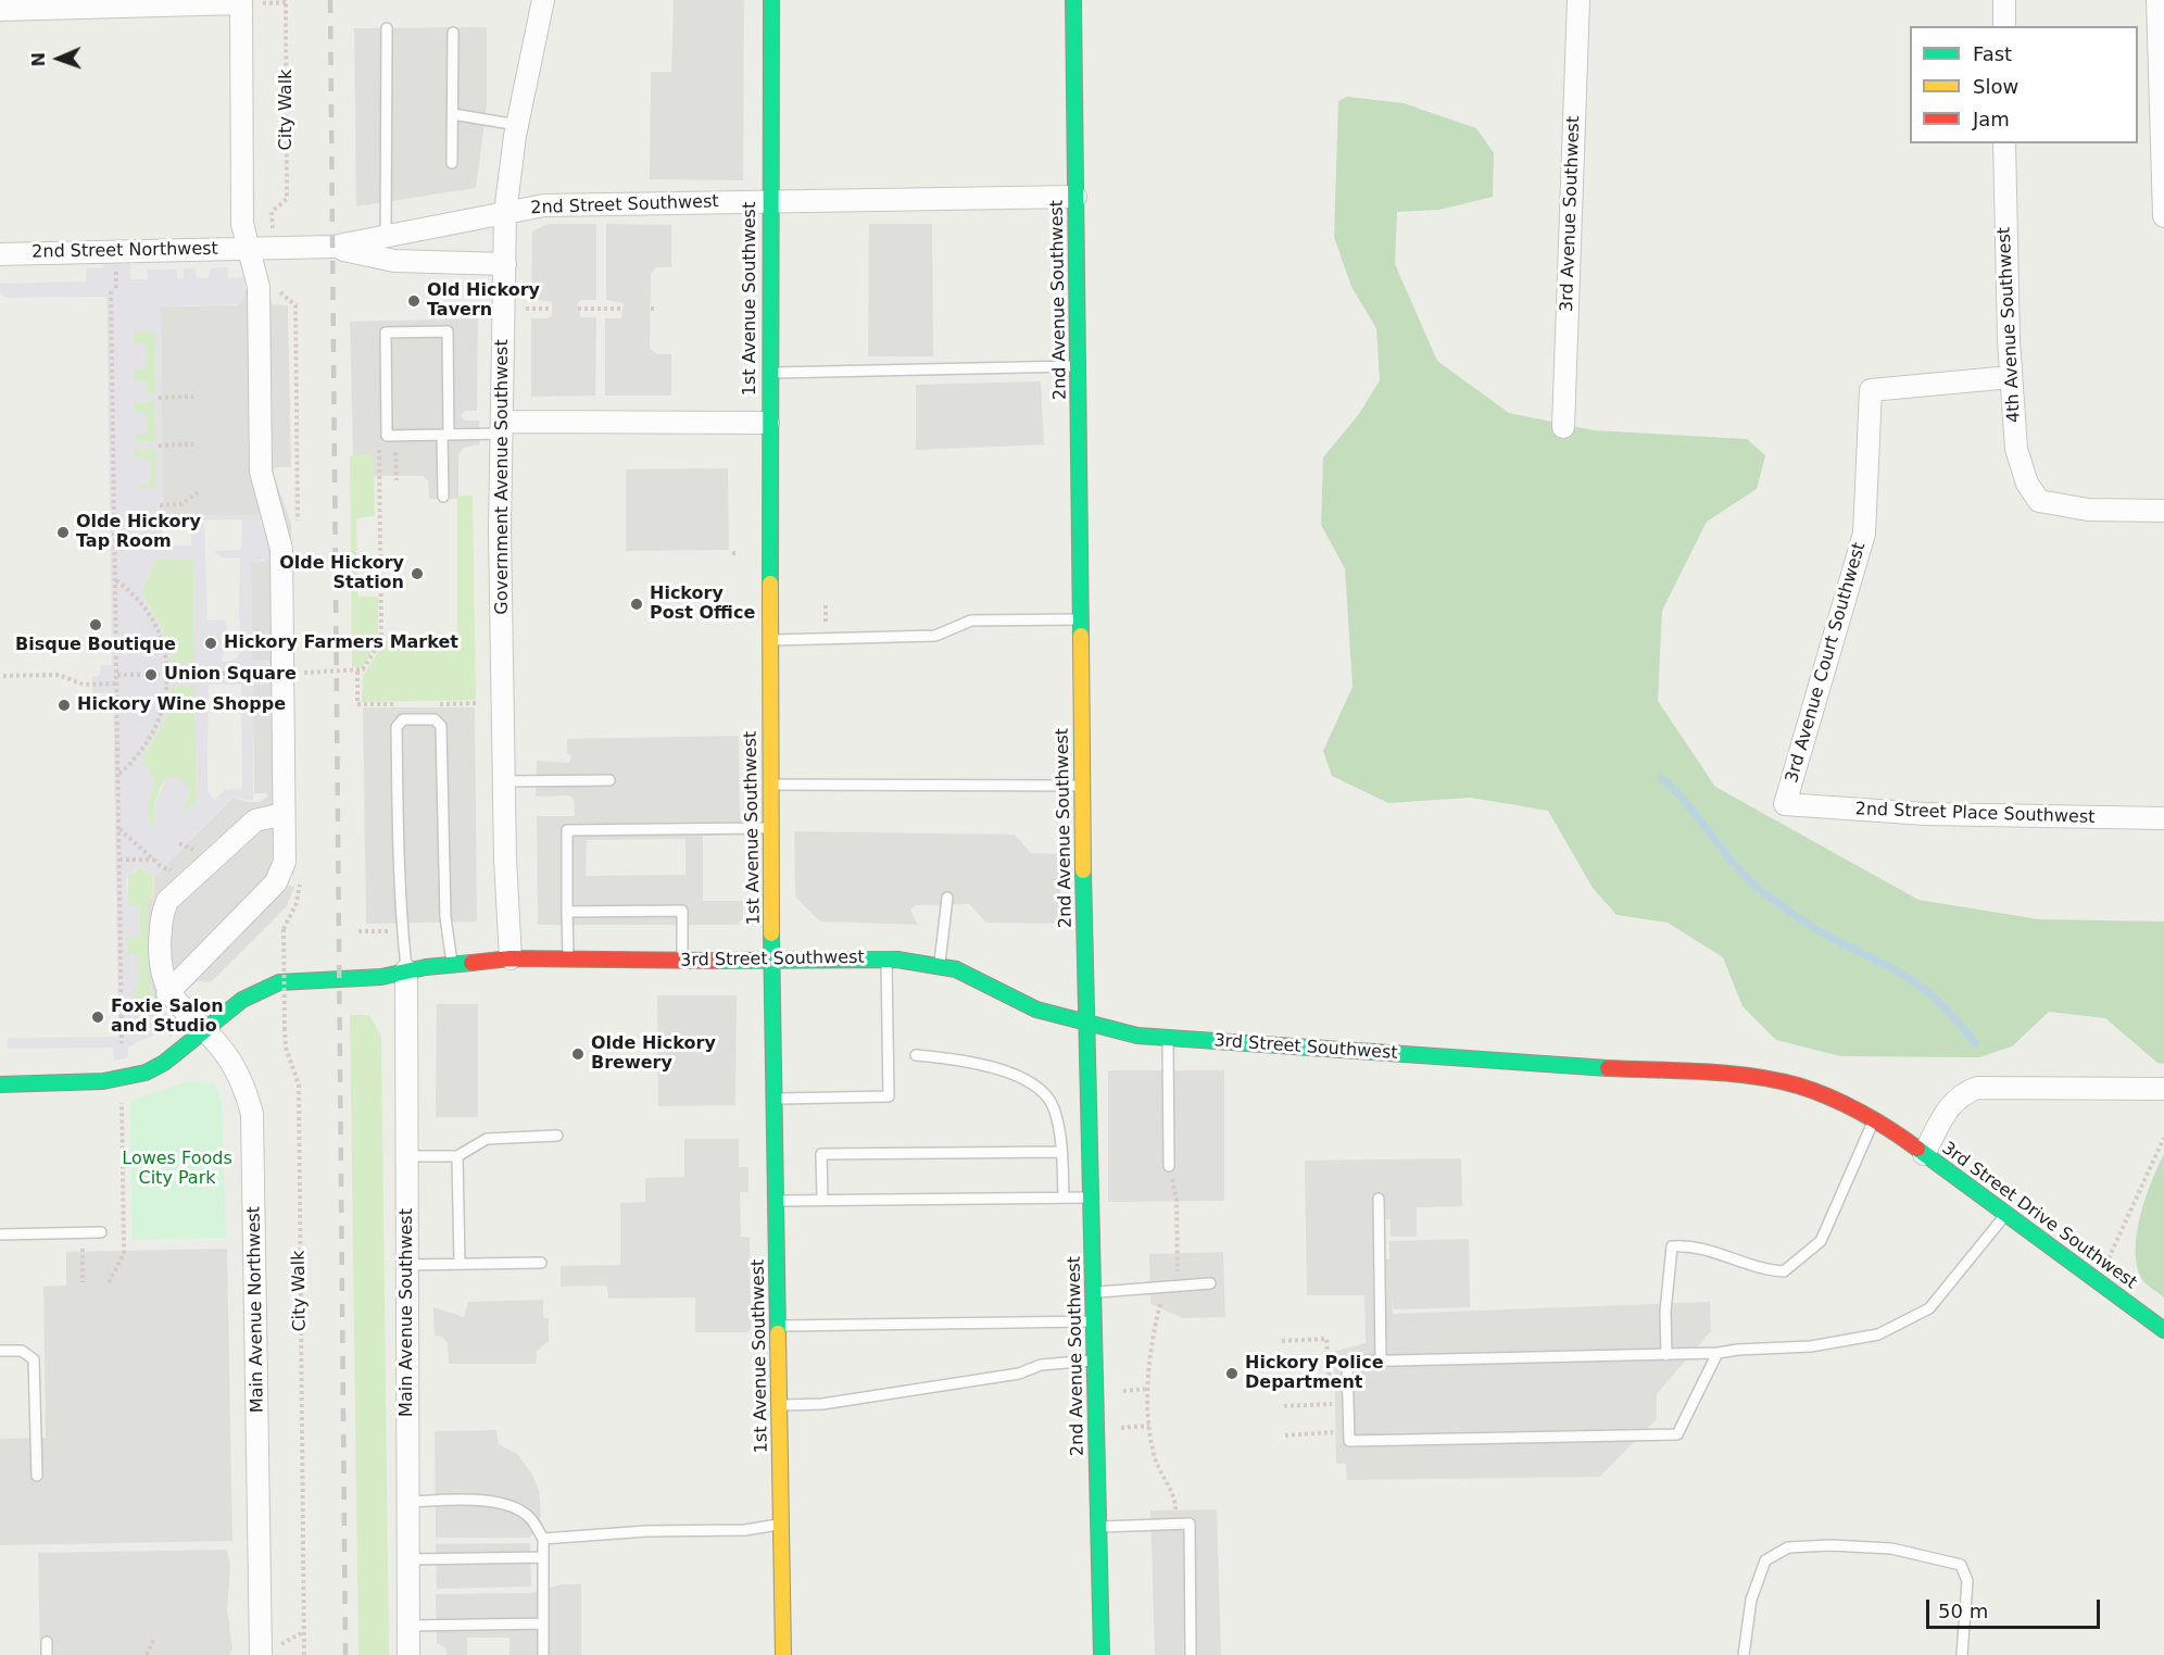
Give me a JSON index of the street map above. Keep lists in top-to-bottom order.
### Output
{
  "streets": {
    "main road": [
      "1st Avenue Southwest",
      "2nd Avenue Southwest",
      "3rd Street Southwest",
      "3rd Street Drive Southwest"
    ],
    "street": [
      "2nd Street Southwest",
      "3rd Avenue Southwest",
      "2nd Street Northwest",
      "4th Avenue Southwest",
      "Government Avenue Southwest",
      "3rd Avenue Court Southwest",
      "2nd Street Place Southwest",
      "Main Avenue Northwest",
      "Main Avenue Southwest"
    ],
    "path": ["City Walk"]
  },
  "crossings": [
    ["2nd Street Southwest", "2nd Street Northwest"],
    ["2nd Street Southwest", "1st Avenue Southwest"],
    ["2nd Street Southwest", "2nd Avenue Southwest"],
    ["2nd Street Southwest", "Government Avenue Southwest"],
    ["1st Avenue Southwest", "3rd Street Southwest"],
    ["2nd Avenue Southwest", "3rd Street Southwest"],
    ["4th Avenue Southwest", "3rd Avenue Court Southwest"],
    ["Government Avenue Southwest", "3rd Street Southwest"],
    ["3rd Avenue Court Southwest", "2nd Street Place Southwest"],
    ["3rd Street Southwest", "3rd Street Drive Southwest"],
    ["3rd Street Southwest", "Main Avenue Northwest"],
    ["3rd Street Southwest", "Main Avenue Southwest"]
  ],
  "parks": ["Lowes Foods City Park"],
  "places": [
    "Old Hickory Tavern",
    "Olde Hickory Tap Room",
    "Olde Hickory Station",
    "Hickory Post Office",
    "Bisque Boutique",
    "Hickory Farmers Market",
    "Union Square",
    "Hickory Wine Shoppe",
    "Foxie Salon and Studio",
    "Olde Hickory Brewery",
    "Hickory Police Department"
  ],
  "legend": ["Fast", "Slow", "Jam"],
  "scale_bar": "50 m",
  "north": "left"
}
